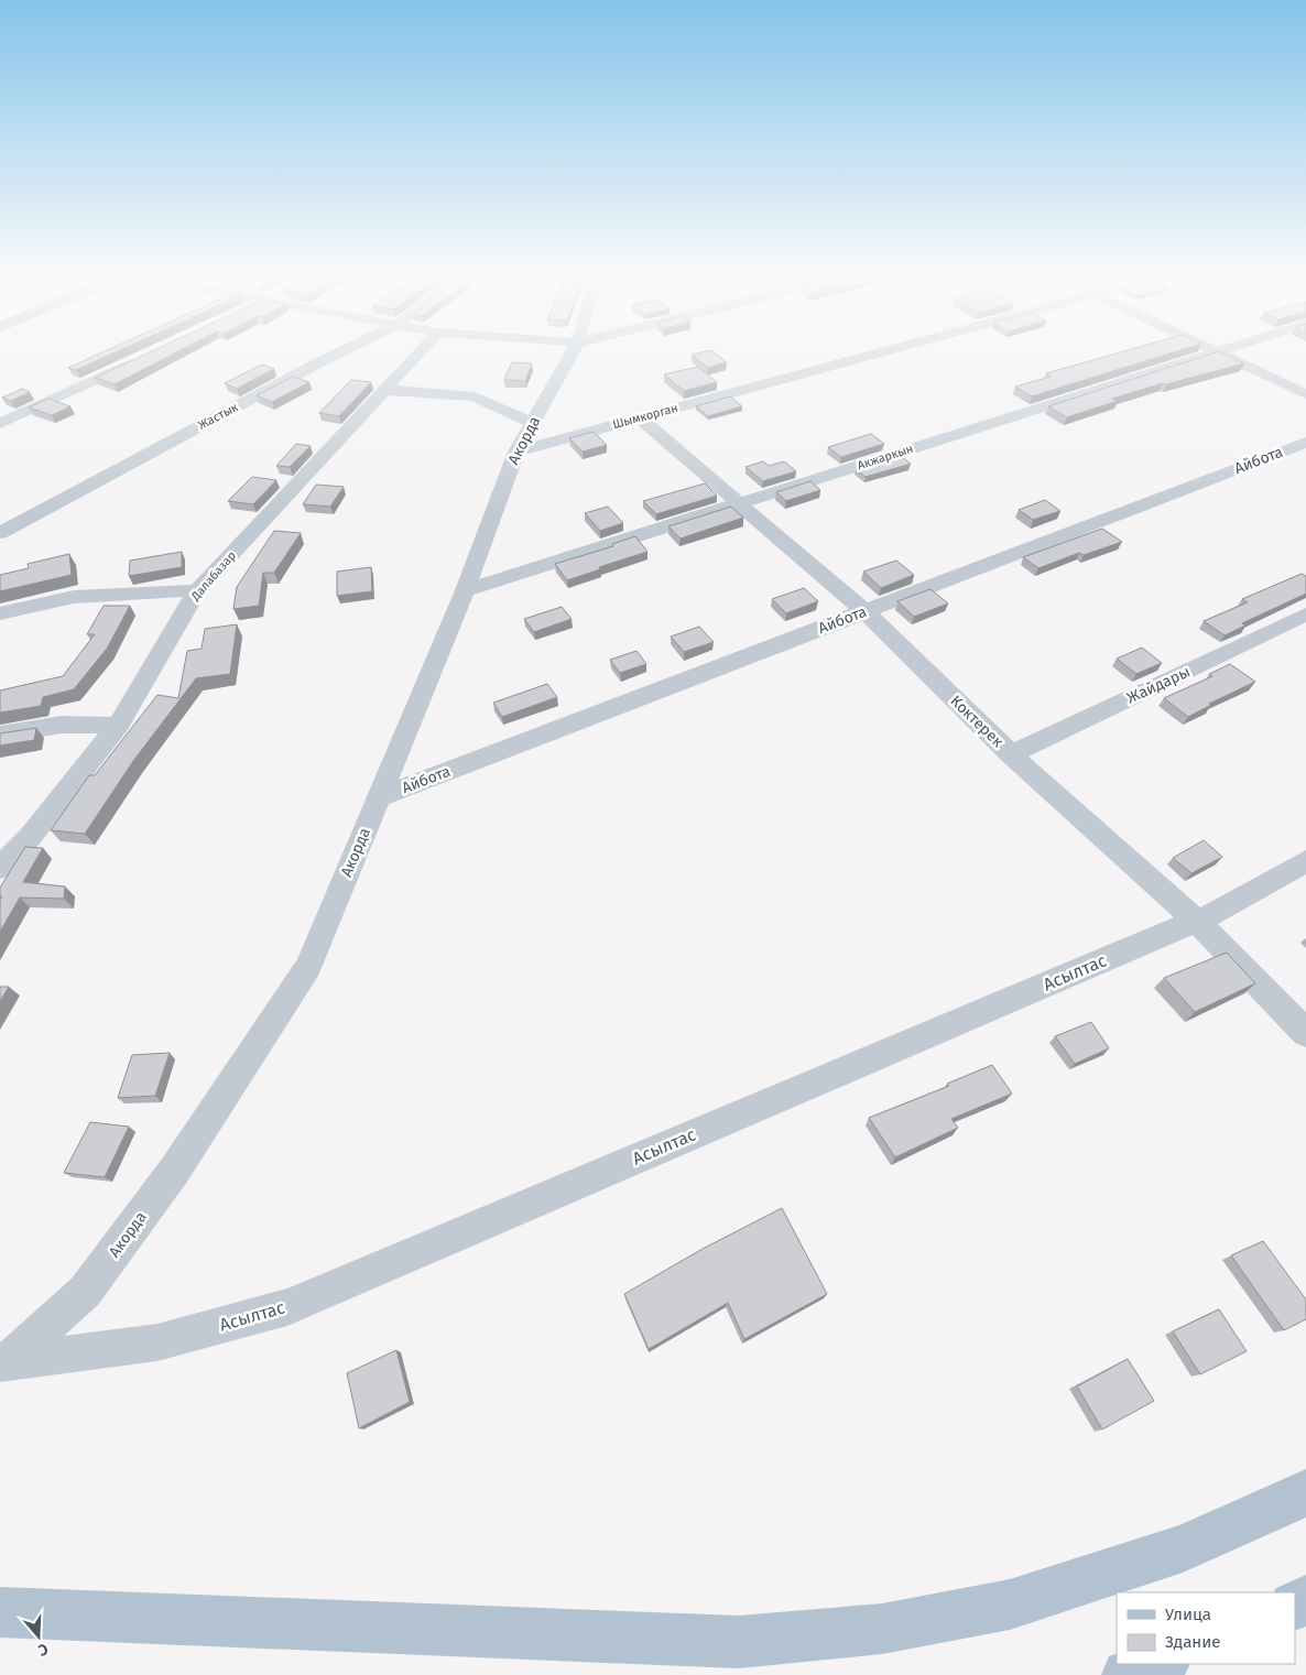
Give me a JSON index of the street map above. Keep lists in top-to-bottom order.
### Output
{
  "streets": {
    "street": [
      "Жастык",
      "Шымкорган",
      "Акорда",
      "Акжаркын",
      "Айбота",
      "Далабазар",
      "Жайдары",
      "Коктерек",
      "Асылтас"
    ]
  },
  "crossings": [
    ["Шымкорган", "Акорда"],
    ["Шымкорган", "Коктерек"],
    ["Акорда", "Акжаркын"],
    ["Акорда", "Айбота"],
    ["Акорда", "Асылтас"],
    ["Акжаркын", "Коктерек"],
    ["Айбота", "Коктерек"],
    ["Жайдары", "Коктерек"],
    ["Коктерек", "Асылтас"]
  ],
  "legend": ["Улица", "Здание"],
  "north": "bottom"
}
